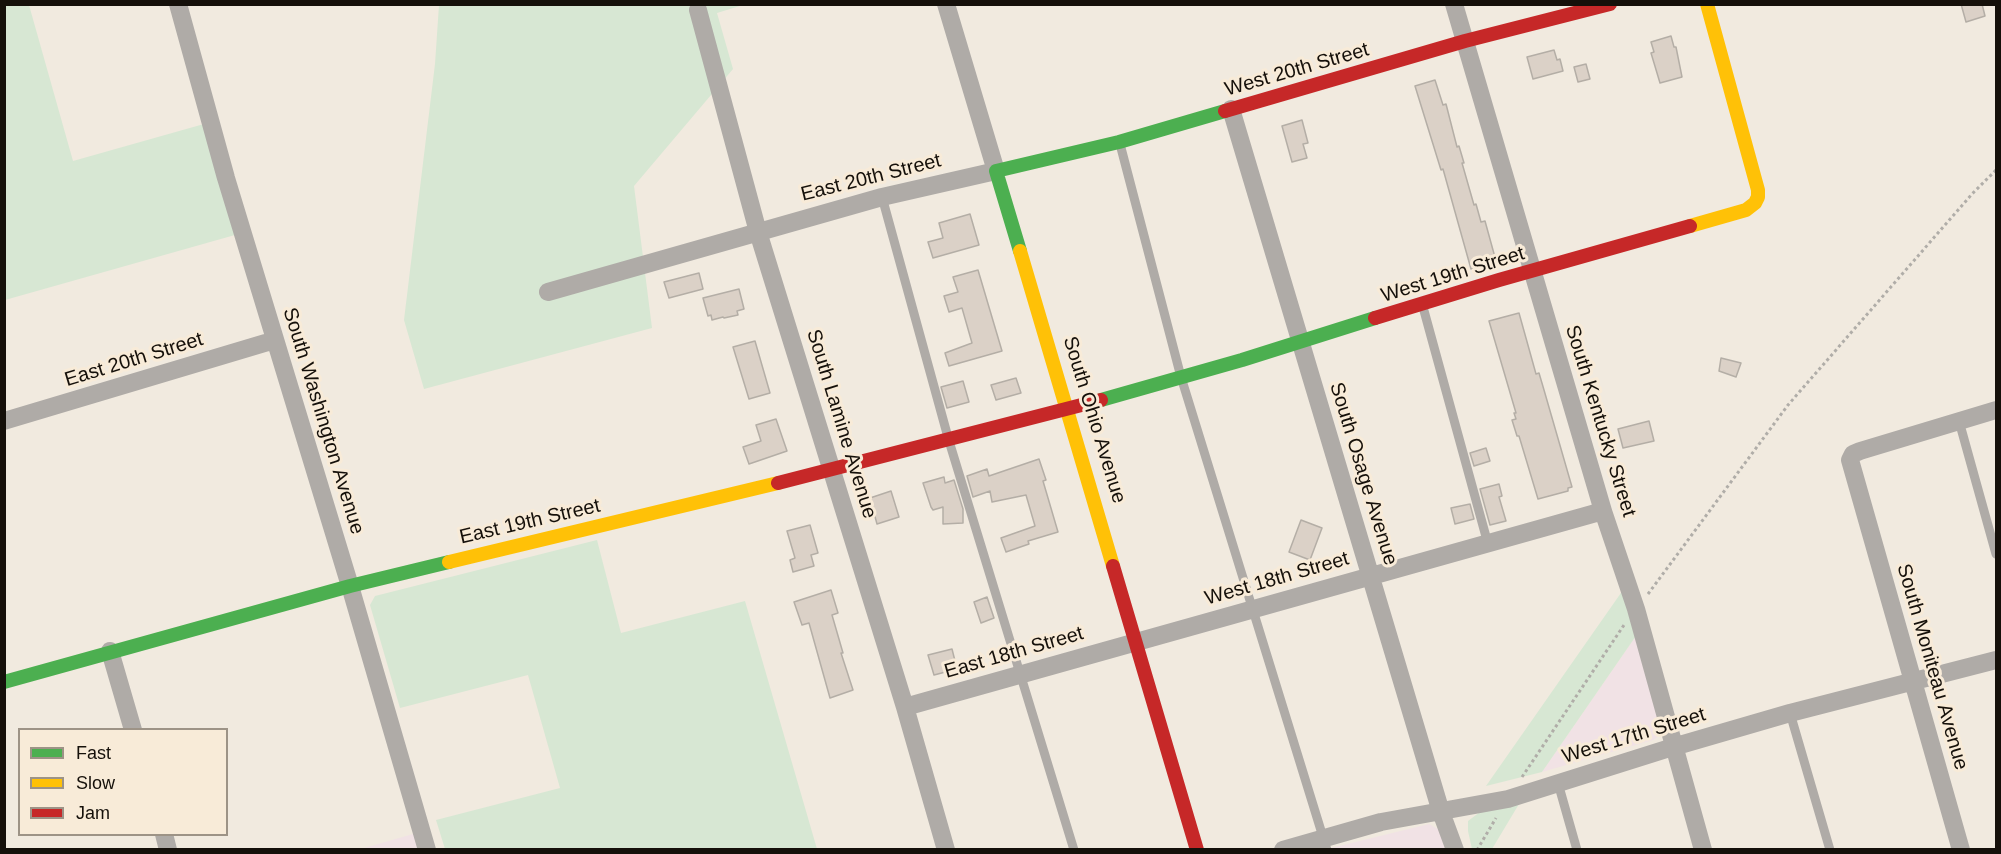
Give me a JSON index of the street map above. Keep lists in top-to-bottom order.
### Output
{
  "streets": {
    "street": [
      "West 20th Street",
      "East 20th Street",
      "West 19th Street",
      "South Ohio Avenue",
      "South Washington Avenue",
      "South Kentucky Street",
      "South Lamine Avenue",
      "South Osage Avenue",
      "East 19th Street",
      "West 18th Street",
      "East 18th Street",
      "South Moniteau Avenue",
      "West 17th Street"
    ]
  },
  "crossings": [
    ["West 20th Street", "East 20th Street"],
    ["West 20th Street", "South Ohio Avenue"],
    ["West 20th Street", "South Kentucky Street"],
    ["West 20th Street", "South Osage Avenue"],
    ["East 20th Street", "South Ohio Avenue"],
    ["East 20th Street", "South Washington Avenue"],
    ["East 20th Street", "South Lamine Avenue"],
    ["West 19th Street", "South Ohio Avenue"],
    ["West 19th Street", "South Kentucky Street"],
    ["West 19th Street", "South Osage Avenue"],
    ["West 19th Street", "East 19th Street"],
    ["South Ohio Avenue", "East 19th Street"],
    ["South Ohio Avenue", "West 18th Street"],
    ["South Ohio Avenue", "East 18th Street"],
    ["South Washington Avenue", "East 19th Street"],
    ["South Kentucky Street", "West 18th Street"],
    ["South Kentucky Street", "West 17th Street"],
    ["South Lamine Avenue", "East 19th Street"],
    ["South Lamine Avenue", "East 18th Street"],
    ["South Osage Avenue", "West 18th Street"],
    ["South Osage Avenue", "West 17th Street"],
    ["West 18th Street", "East 18th Street"],
    ["South Moniteau Avenue", "West 17th Street"]
  ],
  "legend": ["Fast", "Slow", "Jam"]
}
